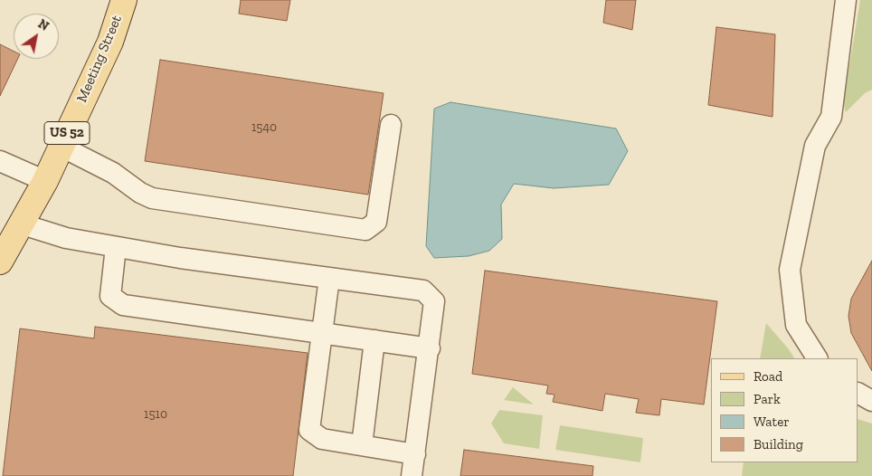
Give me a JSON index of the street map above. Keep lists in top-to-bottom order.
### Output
{
  "streets": {
    "main road": ["Meeting Street", "US 52"]
  },
  "house_numbers": ["1540", "1510"],
  "legend": [
    "Road",
    "Park",
    "Water",
    "Building"
  ],
  "north": "top right"
}
